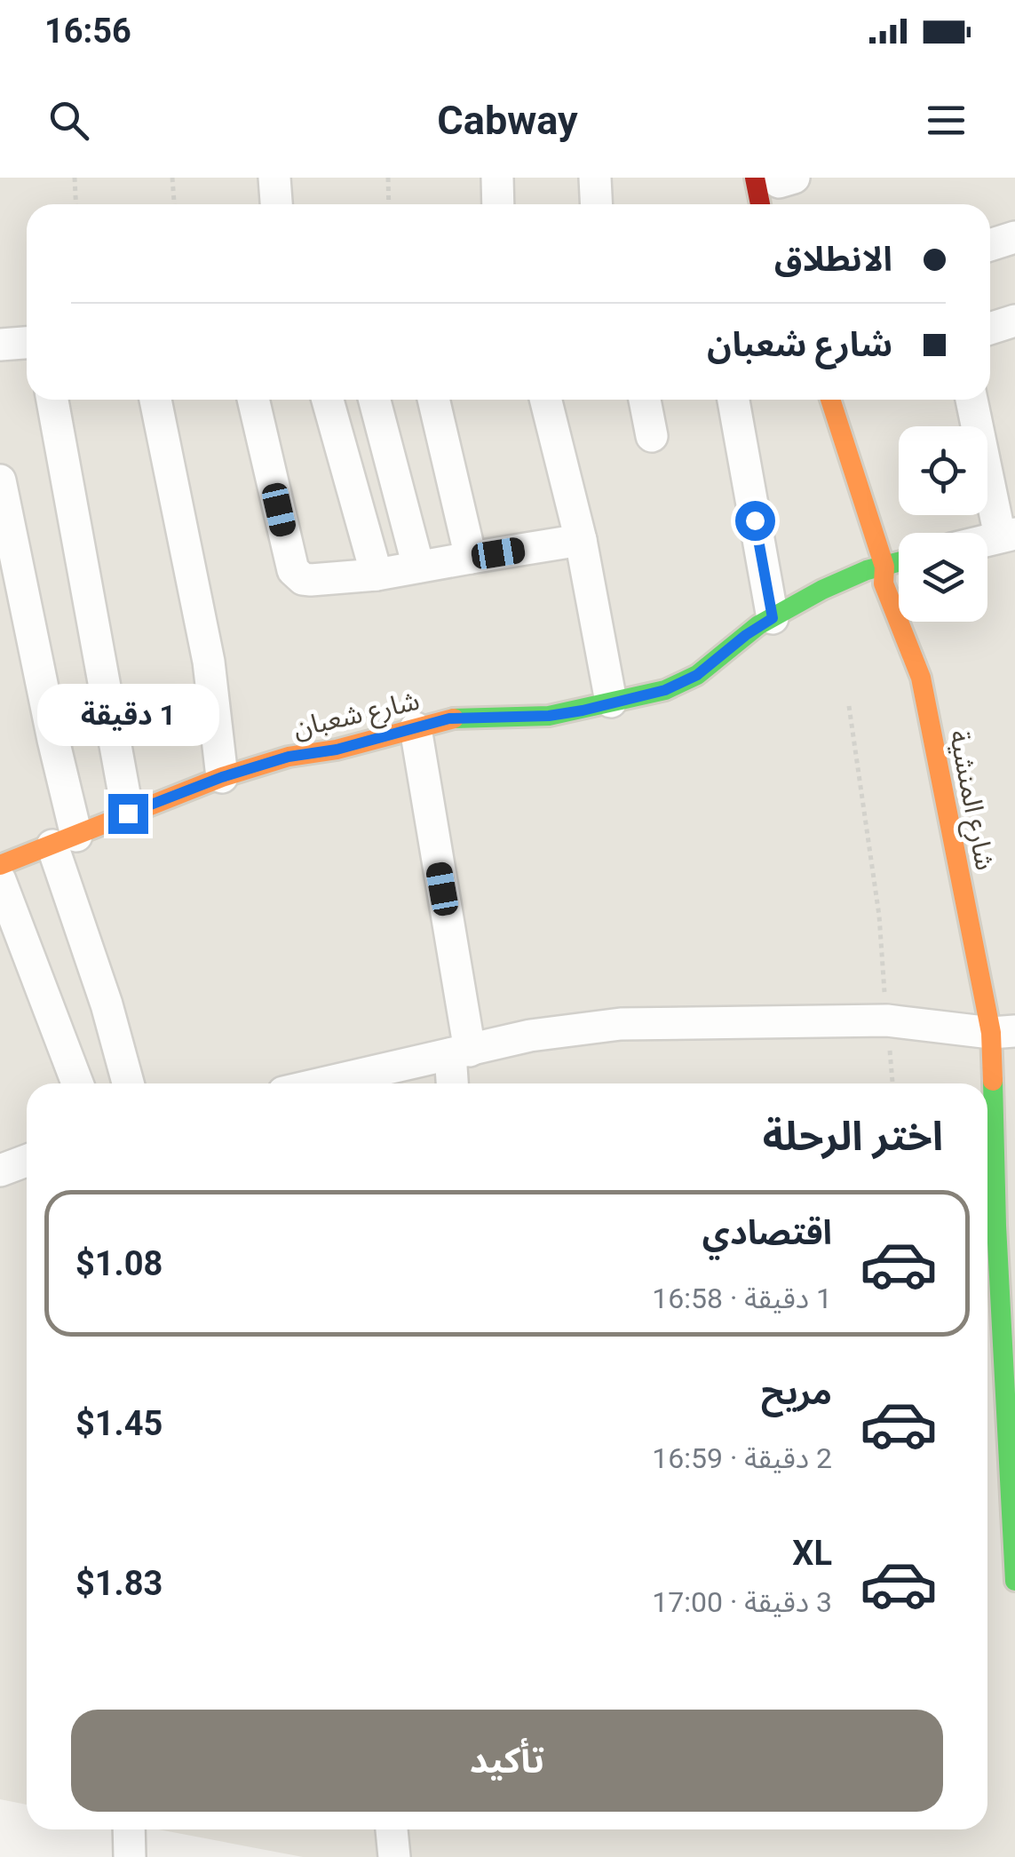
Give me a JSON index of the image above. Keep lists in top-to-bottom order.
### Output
{
  "streets": {
    "street": ["شارع شعبان", "شارع المنشية"]
  },
  "crossings": [
    ["شارع شعبان", "شارع المنشية"]
  ],
  "page": {
    "status": "16:56",
    "header": "Cabway",
    "banner": ["الانطلاق", "شارع شعبان"],
    "bubble": "1 دقيقة",
    "heading": "اختر الرحلة",
    "list": [
      {
        "name": "اقتصادي",
        "note": "1 دقيقة · 16:58",
        "value": "$1.08"
      },
      {
        "name": "مريح",
        "note": "2 دقيقة · 16:59",
        "value": "$1.45"
      },
      {
        "name": "XL",
        "note": "3 دقيقة · 17:00",
        "value": "$1.83"
      }
    ],
    "buttons": "تأكيد"
  }
}
